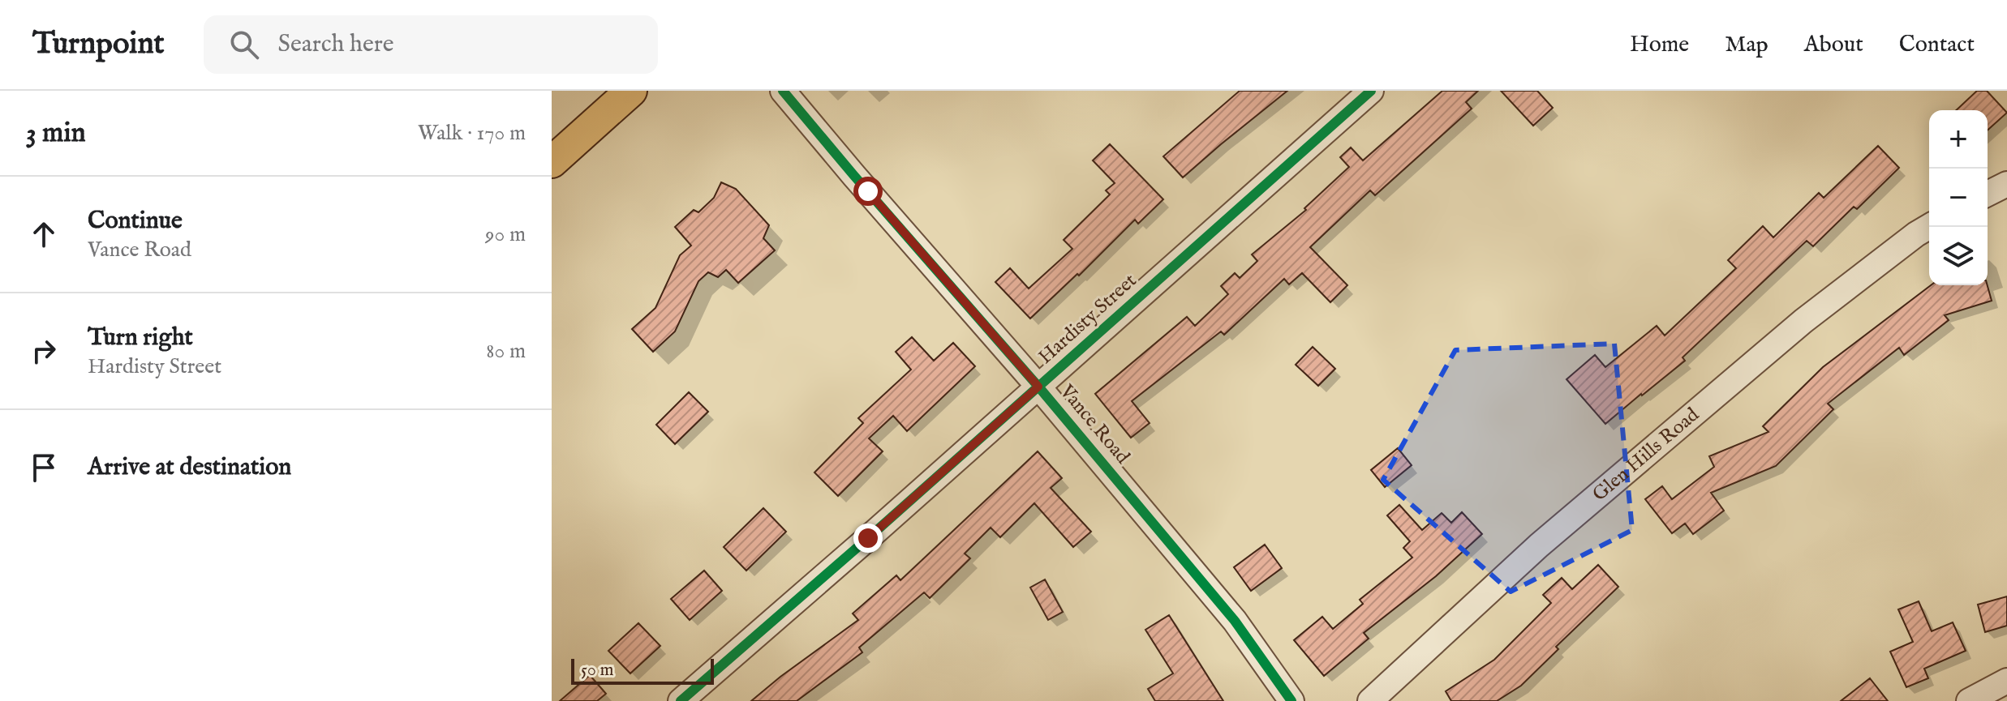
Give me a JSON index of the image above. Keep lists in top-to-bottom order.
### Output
{
  "streets": {
    "street": ["Hardisty Street", "Vance Road", "Glen Hills Road"]
  },
  "crossings": [
    ["Hardisty Street", "Vance Road"]
  ],
  "scale_bar": "50 m",
  "page": {
    "header": "Turnpoint",
    "search": "Search here",
    "nav": [
      "Home",
      "Map",
      "About",
      "Contact"
    ],
    "heading": ["3 min", "Walk · 170 m"],
    "map_buttons": ["+", "−"],
    "list": [
      ["Continue", "Vance Road", "90 m"],
      ["Turn right", "Hardisty Street", "80 m"],
      "Arrive at destination"
    ],
    "scale": "50 m"
  }
}
